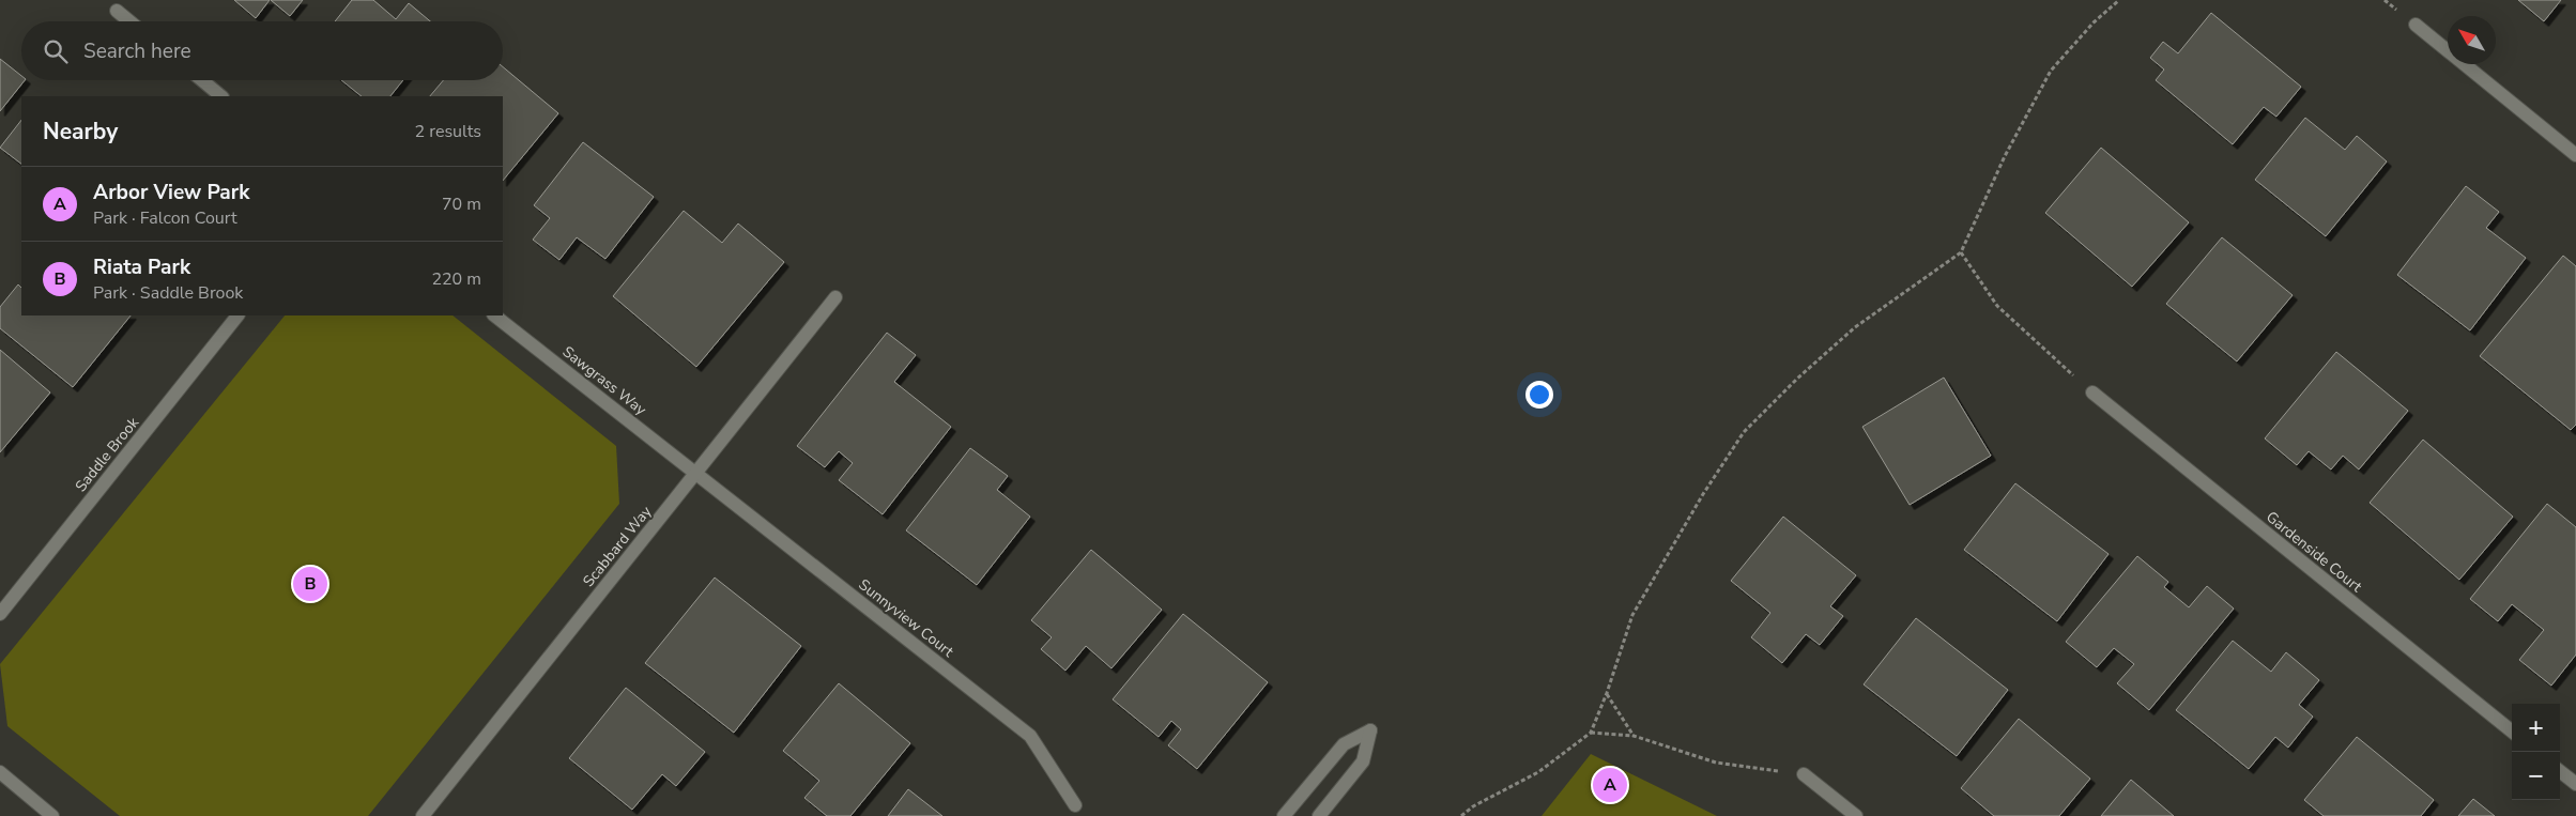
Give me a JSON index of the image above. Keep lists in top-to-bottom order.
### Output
{
  "streets": {
    "street": [
      "Sawgrass Way",
      "Saddle Brook",
      "Scabbard Way",
      "Gardenside Court",
      "Sunnyview Court"
    ]
  },
  "crossings": [
    ["Sawgrass Way", "Scabbard Way"],
    ["Sawgrass Way", "Sunnyview Court"],
    ["Scabbard Way", "Sunnyview Court"]
  ],
  "north": "top left",
  "page": {
    "search": "Search here",
    "heading": ["Nearby", "2 results"],
    "list": [
      {
        "mark": "A",
        "name": "Arbor View Park",
        "note": "Park · Falcon Court",
        "value": "70 m"
      },
      {
        "mark": "B",
        "name": "Riata Park",
        "note": "Park · Saddle Brook",
        "value": "220 m"
      }
    ],
    "pins": ["B", "A"],
    "map_buttons": ["+", "−"]
  }
}
